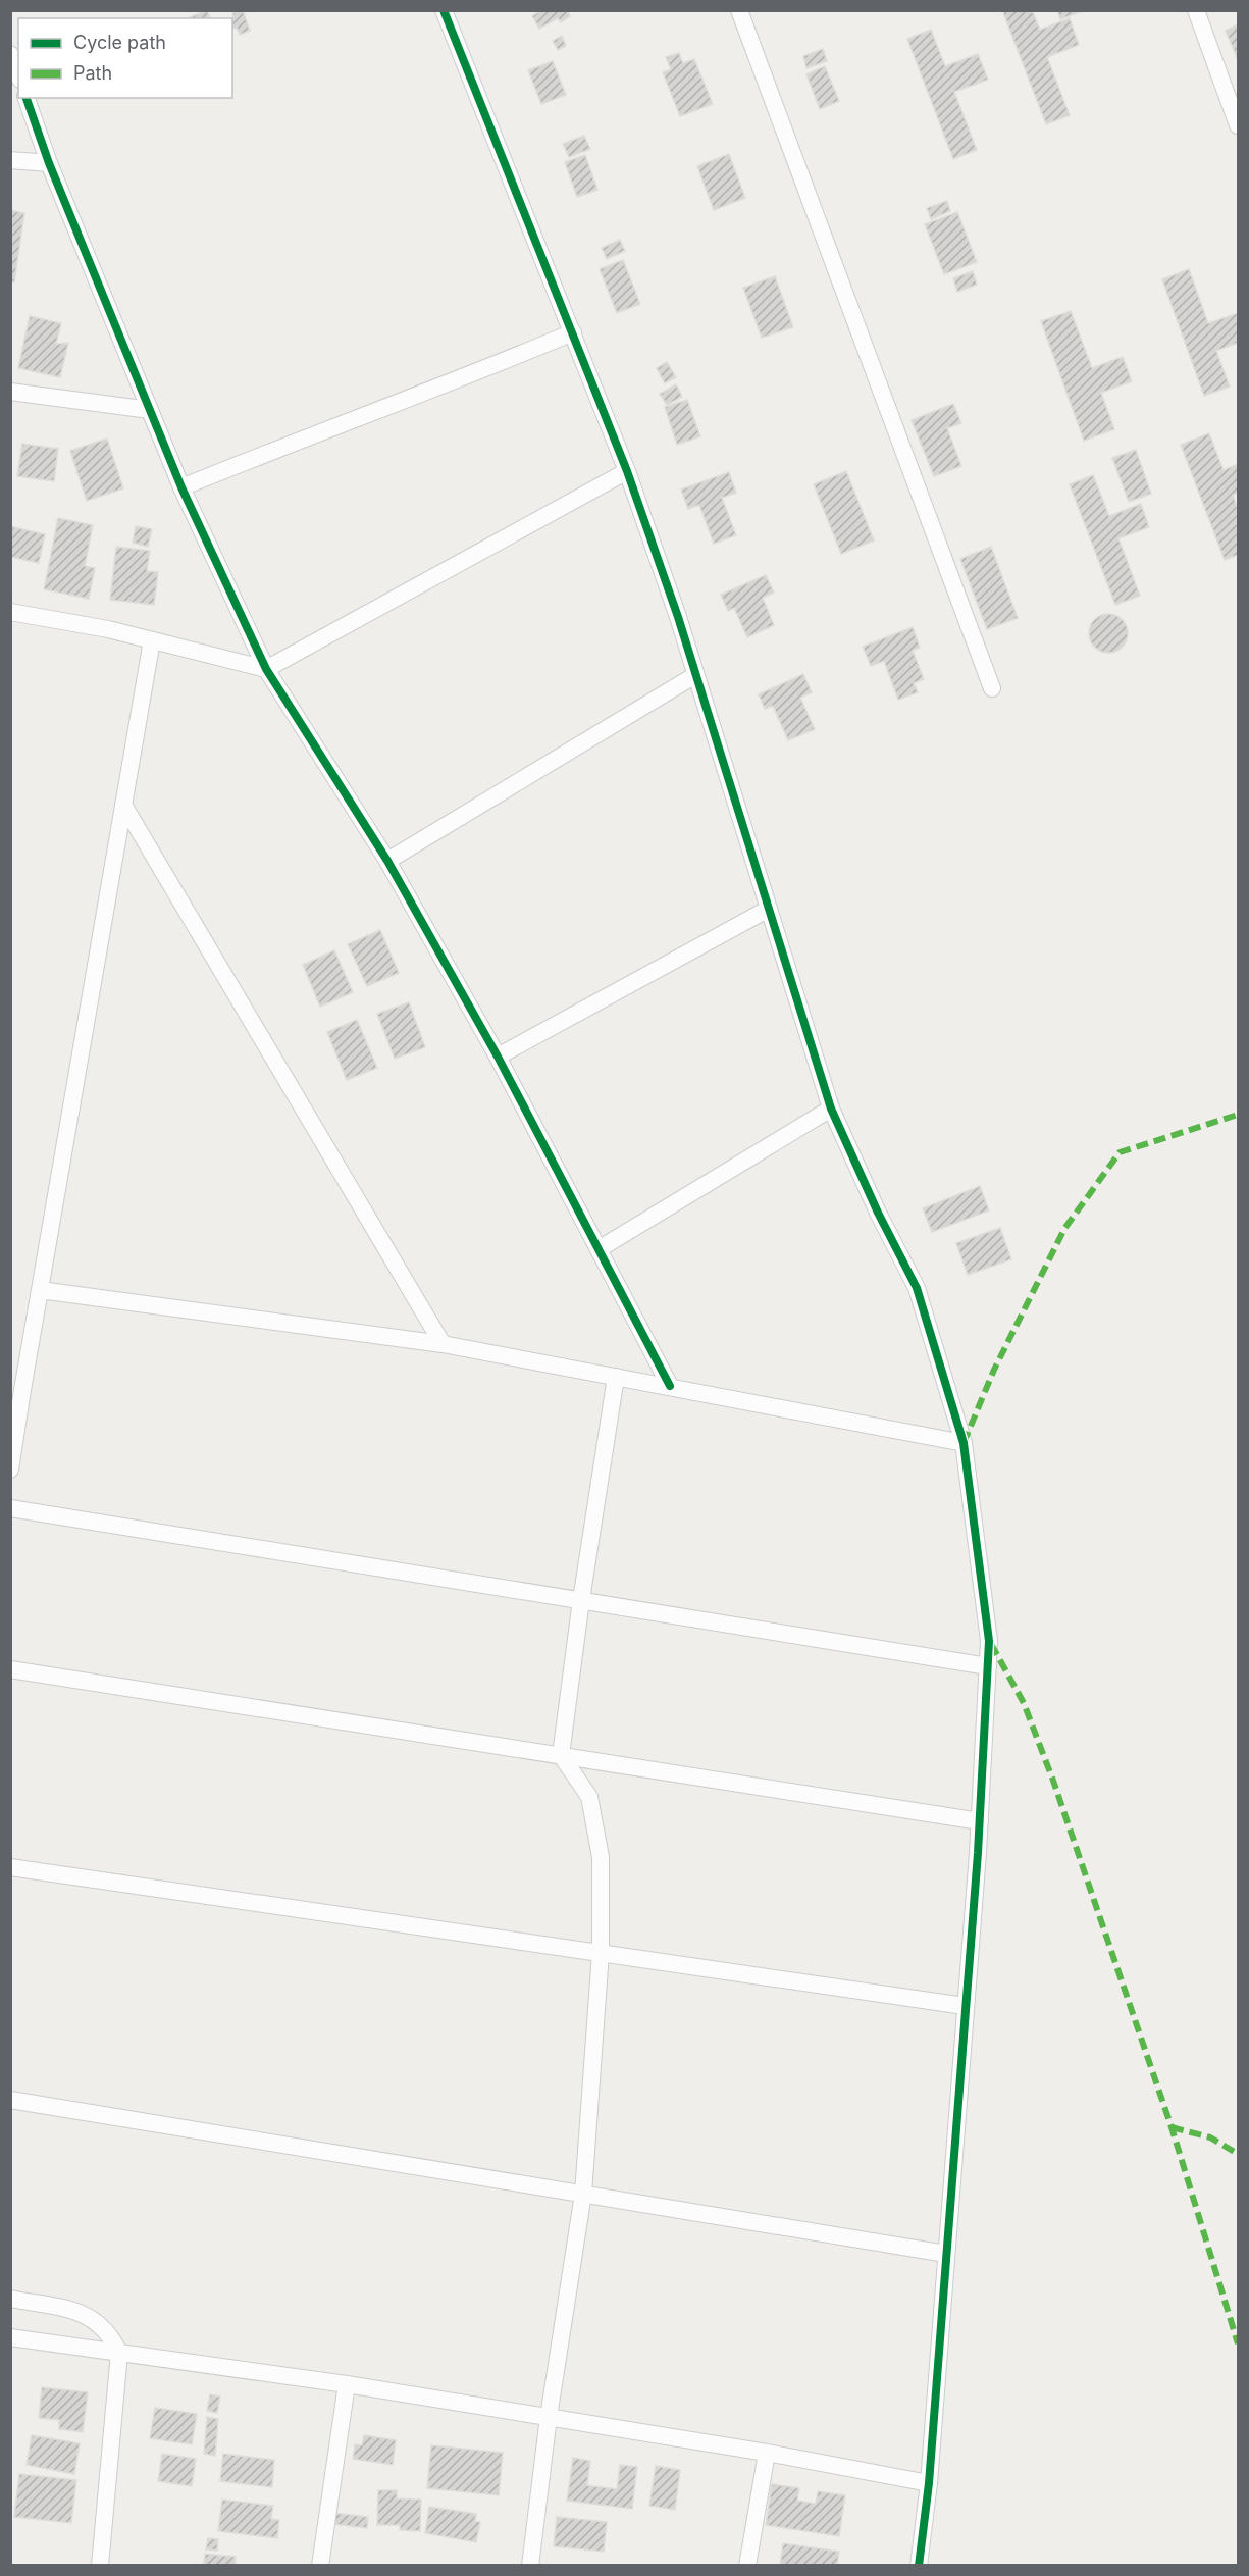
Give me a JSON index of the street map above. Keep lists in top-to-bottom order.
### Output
{
  "legend": ["Cycle path", "Path"]
}
